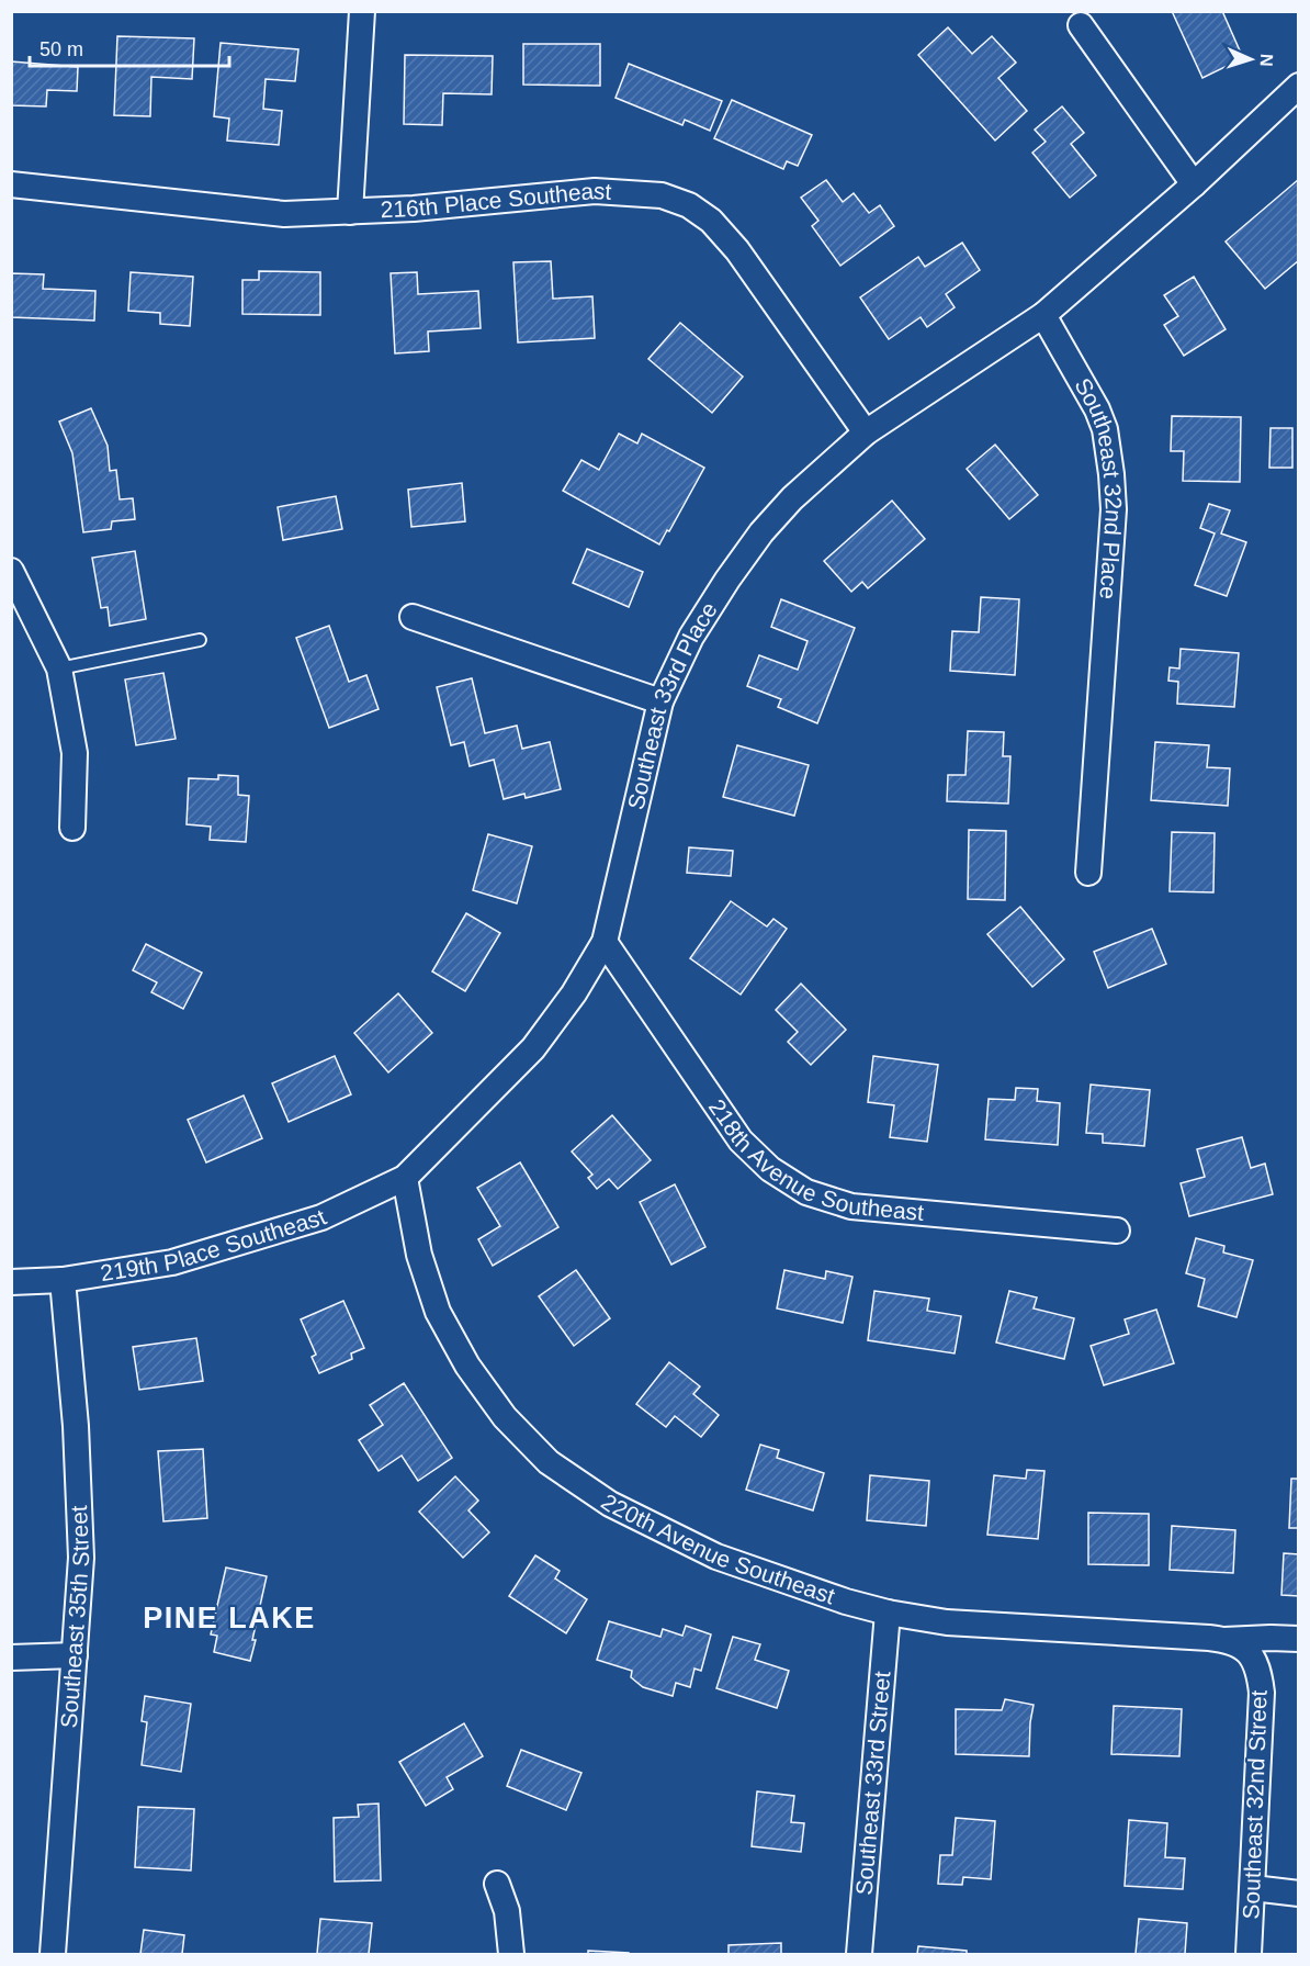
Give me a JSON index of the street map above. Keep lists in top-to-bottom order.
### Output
{
  "streets": {
    "street": [
      "216th Place Southeast",
      "Southeast 32nd Place",
      "Southeast 33rd Place",
      "218th Avenue Southeast",
      "219th Place Southeast",
      "220th Avenue Southeast",
      "Southeast 35th Street",
      "Southeast 33rd Street",
      "Southeast 32nd Street"
    ]
  },
  "crossings": [
    ["216th Place Southeast", "Southeast 33rd Place"],
    ["Southeast 32nd Place", "Southeast 33rd Place"],
    ["Southeast 33rd Place", "218th Avenue Southeast"],
    ["Southeast 33rd Place", "219th Place Southeast"],
    ["Southeast 33rd Place", "220th Avenue Southeast"],
    ["219th Place Southeast", "220th Avenue Southeast"],
    ["219th Place Southeast", "Southeast 35th Street"],
    ["220th Avenue Southeast", "Southeast 33rd Street"],
    ["220th Avenue Southeast", "Southeast 32nd Street"]
  ],
  "districts": ["PINE LAKE"],
  "scale_bar": "50 m",
  "north": "right"
}
